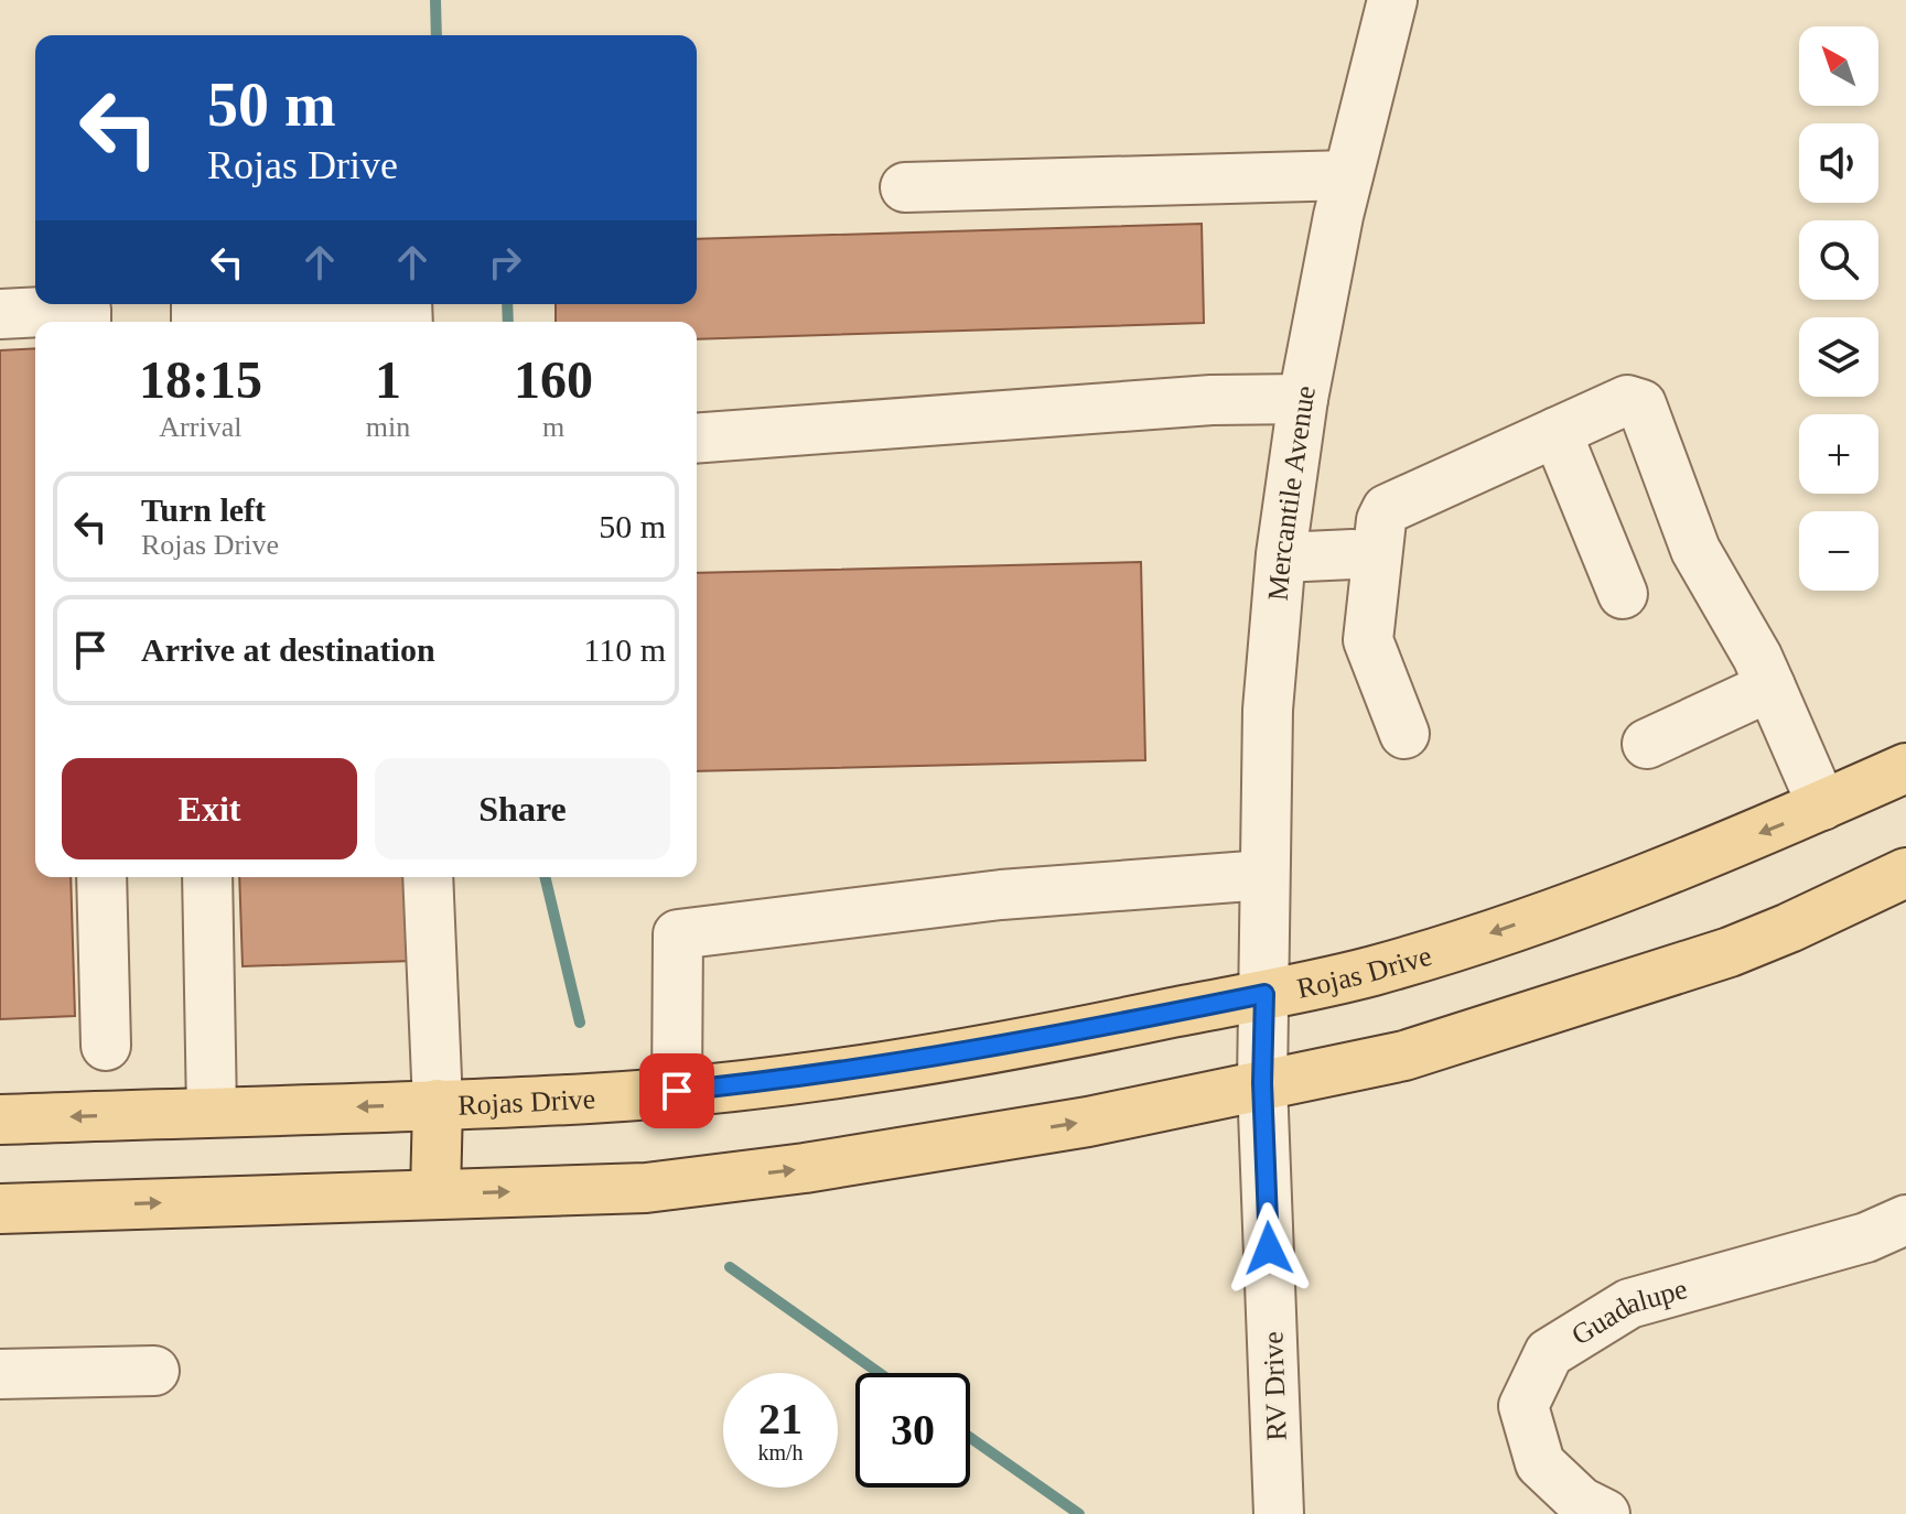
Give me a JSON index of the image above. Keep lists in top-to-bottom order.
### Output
{
  "streets": {
    "main road": ["Rojas Drive"],
    "street": ["Mercantile Avenue", "Guadalupe", "RV Drive"]
  },
  "crossings": [
    ["Mercantile Avenue", "Rojas Drive"],
    ["Mercantile Avenue", "RV Drive"],
    ["Rojas Drive", "RV Drive"]
  ],
  "north": "top left",
  "page": {
    "map_buttons": ["+", "−"],
    "turn": ["50 m", "Rojas Drive"],
    "eta": [
      "18:15",
      "Arrival",
      "1",
      "min",
      "160",
      "m"
    ],
    "list": [
      {
        "name": "Turn left",
        "note": "Rojas Drive",
        "value": "50 m"
      },
      {
        "name": "Arrive at destination",
        "value": "110 m"
      }
    ],
    "buttons": ["Exit", "Share"],
    "speed": "21 km/h",
    "limit": "30"
  }
}
